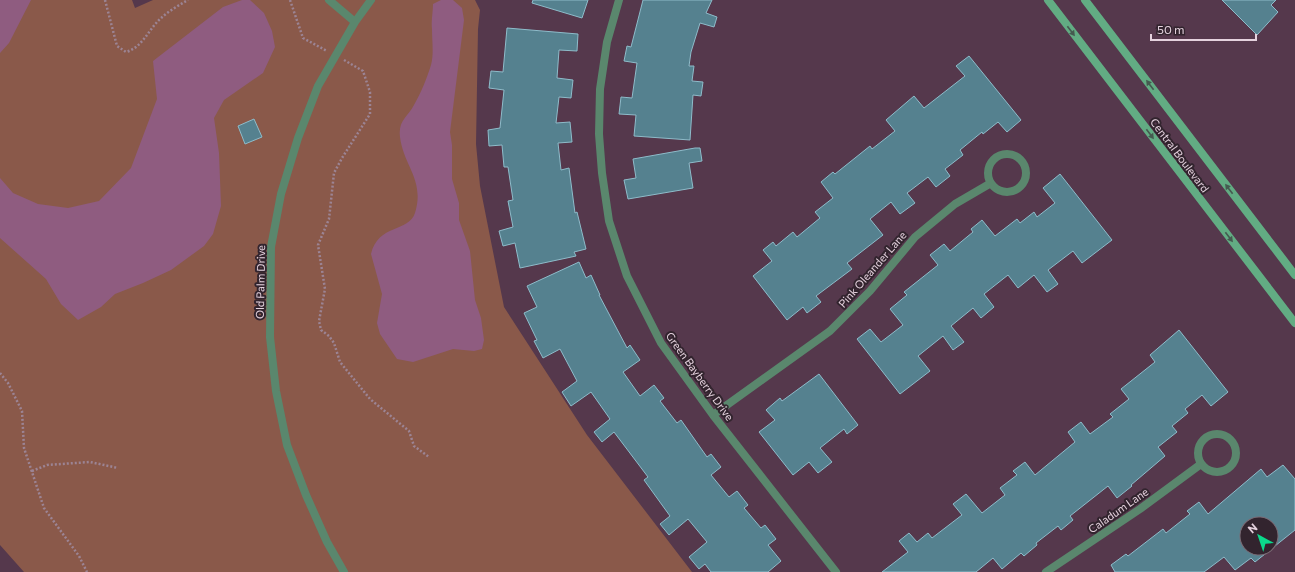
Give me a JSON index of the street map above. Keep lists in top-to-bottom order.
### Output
{
  "streets": {
    "street": [
      "Central Boulevard",
      "Pink Oleander Lane",
      "Old Palm Drive",
      "Green Bayberry Drive",
      "Caladum Lane"
    ]
  },
  "crossings": [
    ["Pink Oleander Lane", "Green Bayberry Drive"]
  ],
  "scale_bar": "50 m",
  "north": "top left"
}
